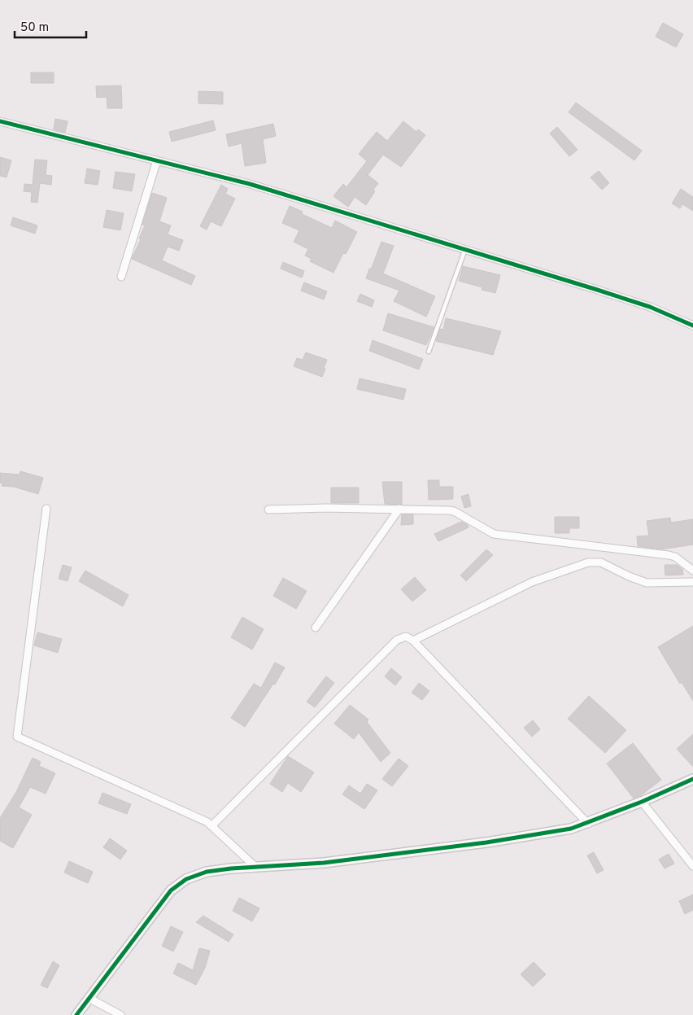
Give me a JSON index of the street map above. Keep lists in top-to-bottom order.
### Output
{
  "scale_bar": "50 m"
}
